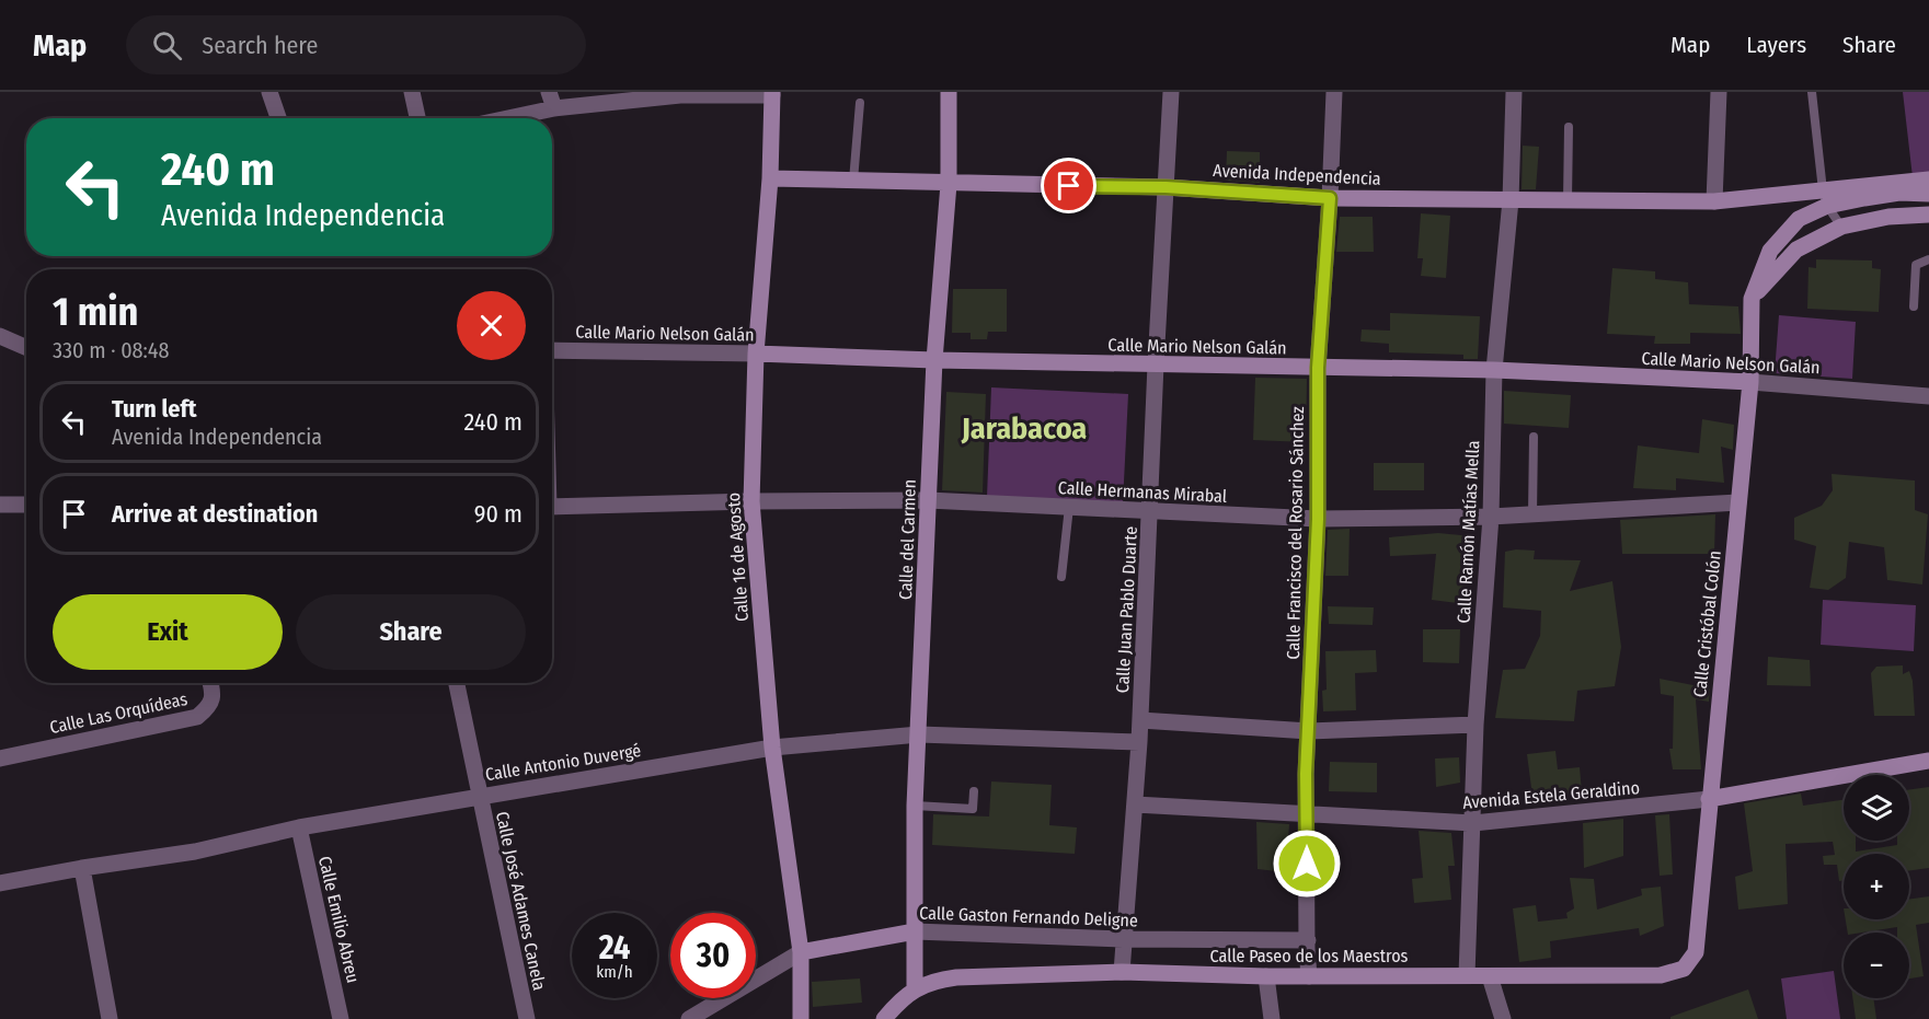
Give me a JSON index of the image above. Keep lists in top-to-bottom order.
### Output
{
  "streets": {
    "street": [
      "Avenida Independencia",
      "Calle Mario Nelson Galán",
      "Calle Hermanas Mirabal",
      "Calle Ramón Matías Mella",
      "Calle Francisco del Rosario Sánchez",
      "Calle del Carmen",
      "Calle 16 de Agosto",
      "Calle Juan Pablo Duarte",
      "Calle Cristóbal Colón",
      "Calle Las Orquídeas",
      "Calle Antonio Duvergé",
      "Avenida Estela Geraldino",
      "Calle José Adames Canela",
      "Calle Gaston Fernando Deligne",
      "Calle Emilio Abreu",
      "Calle Paseo de los Maestros"
    ]
  },
  "crossings": [
    ["Avenida Independencia", "Calle Ramón Matías Mella"],
    ["Avenida Independencia", "Calle Francisco del Rosario Sánchez"],
    ["Avenida Independencia", "Calle del Carmen"],
    ["Avenida Independencia", "Calle 16 de Agosto"],
    ["Avenida Independencia", "Calle Juan Pablo Duarte"],
    ["Avenida Independencia", "Calle Cristóbal Colón"],
    ["Calle Mario Nelson Galán", "Calle Ramón Matías Mella"],
    ["Calle Mario Nelson Galán", "Calle Francisco del Rosario Sánchez"],
    ["Calle Mario Nelson Galán", "Calle del Carmen"],
    ["Calle Mario Nelson Galán", "Calle 16 de Agosto"],
    ["Calle Mario Nelson Galán", "Calle Juan Pablo Duarte"],
    ["Calle Mario Nelson Galán", "Calle Cristóbal Colón"],
    ["Calle Hermanas Mirabal", "Calle Ramón Matías Mella"],
    ["Calle Hermanas Mirabal", "Calle Francisco del Rosario Sánchez"],
    ["Calle Hermanas Mirabal", "Calle del Carmen"],
    ["Calle Hermanas Mirabal", "Calle 16 de Agosto"],
    ["Calle Hermanas Mirabal", "Calle Juan Pablo Duarte"],
    ["Calle Hermanas Mirabal", "Calle Cristóbal Colón"],
    ["Calle Ramón Matías Mella", "Avenida Estela Geraldino"],
    ["Calle Ramón Matías Mella", "Calle Paseo de los Maestros"],
    ["Calle Francisco del Rosario Sánchez", "Avenida Estela Geraldino"],
    ["Calle Francisco del Rosario Sánchez", "Calle Gaston Fernando Deligne"],
    ["Calle Francisco del Rosario Sánchez", "Calle Paseo de los Maestros"],
    ["Calle del Carmen", "Calle Antonio Duvergé"],
    ["Calle del Carmen", "Calle Gaston Fernando Deligne"],
    ["Calle del Carmen", "Calle Paseo de los Maestros"],
    ["Calle 16 de Agosto", "Calle Antonio Duvergé"],
    ["Calle 16 de Agosto", "Calle Gaston Fernando Deligne"],
    ["Calle Juan Pablo Duarte", "Calle Antonio Duvergé"],
    ["Calle Juan Pablo Duarte", "Avenida Estela Geraldino"],
    ["Calle Juan Pablo Duarte", "Calle Gaston Fernando Deligne"],
    ["Calle Juan Pablo Duarte", "Calle Paseo de los Maestros"],
    ["Calle Cristóbal Colón", "Avenida Estela Geraldino"],
    ["Calle Cristóbal Colón", "Calle Paseo de los Maestros"],
    ["Calle Antonio Duvergé", "Calle José Adames Canela"],
    ["Calle Antonio Duvergé", "Calle Emilio Abreu"]
  ],
  "districts": ["Jarabacoa"],
  "page": {
    "header": "Map",
    "search": "Search here",
    "nav": ["Map", "Layers", "Share"],
    "turn": ["240 m", "Avenida Independencia"],
    "heading": ["1 min", "330 m · 08:48"],
    "list": [
      {
        "name": "Turn left",
        "note": "Avenida Independencia",
        "value": "240 m"
      },
      {
        "name": "Arrive at destination",
        "value": "90 m"
      }
    ],
    "buttons": ["Exit", "Share"],
    "map_buttons": ["+", "−"],
    "speed": "24 km/h",
    "limit": "30"
  }
}
